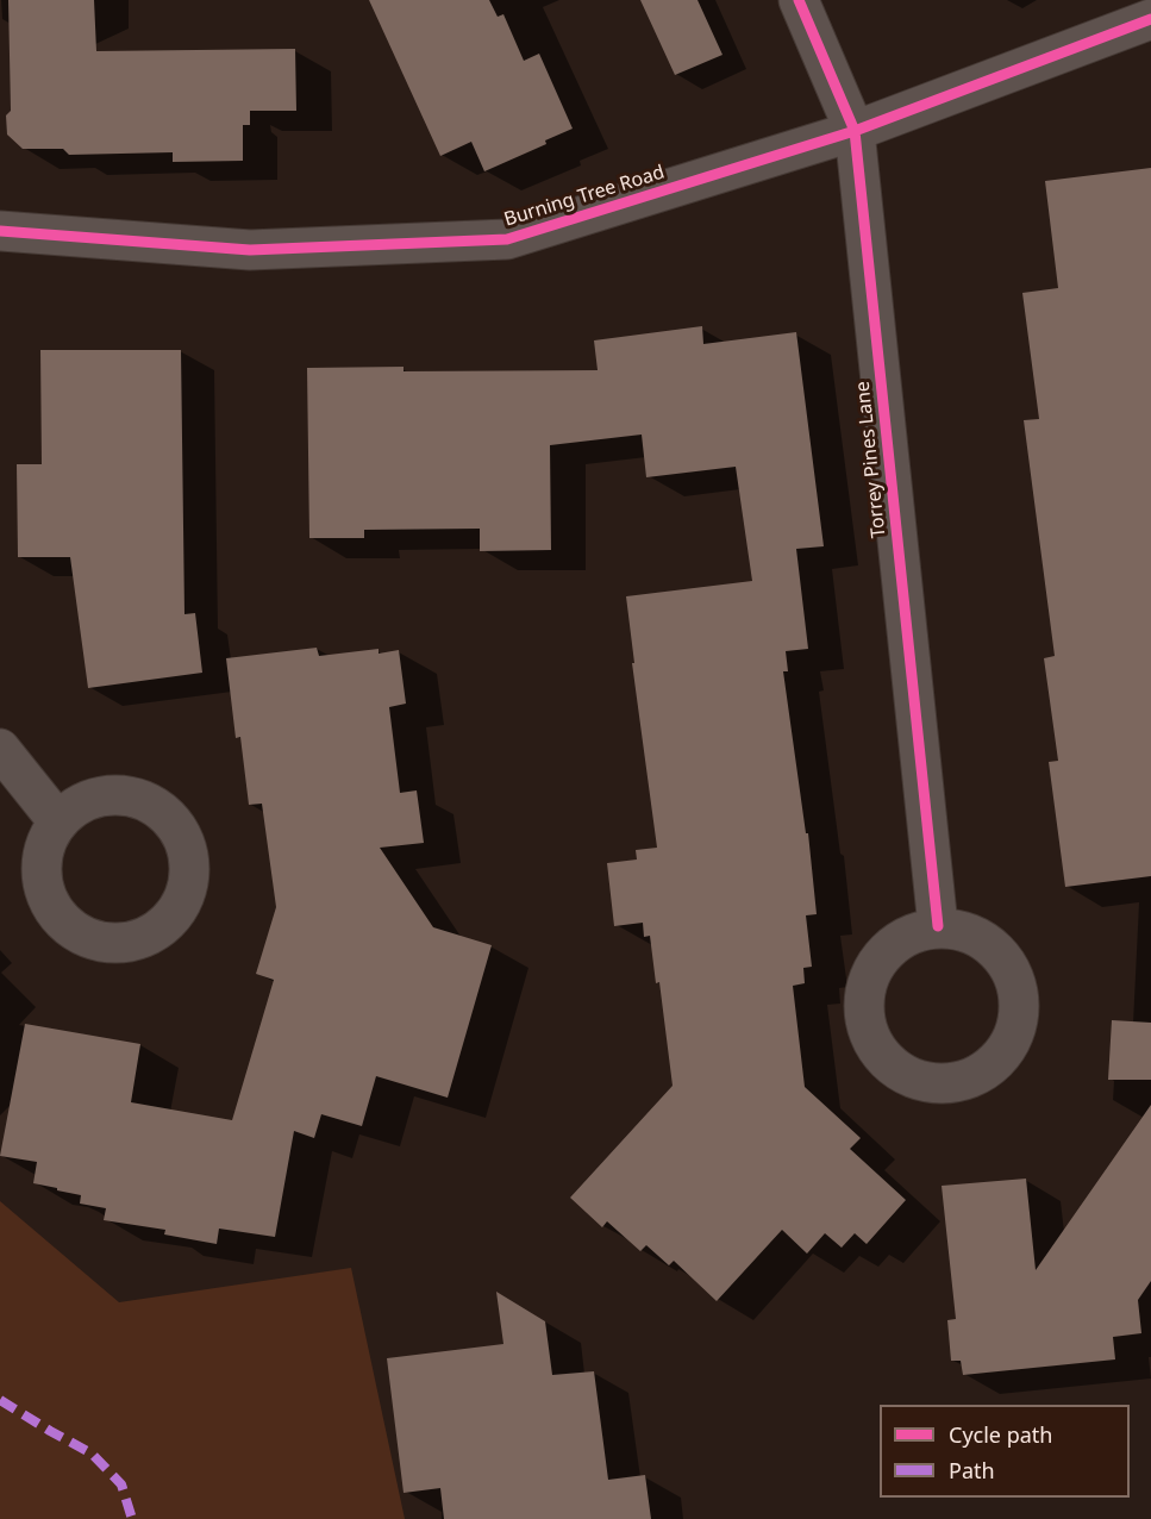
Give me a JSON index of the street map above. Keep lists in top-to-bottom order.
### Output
{
  "streets": {
    "street": ["Burning Tree Road", "Torrey Pines Lane"]
  },
  "crossings": [
    ["Burning Tree Road", "Torrey Pines Lane"]
  ],
  "legend": ["Cycle path", "Path"]
}
